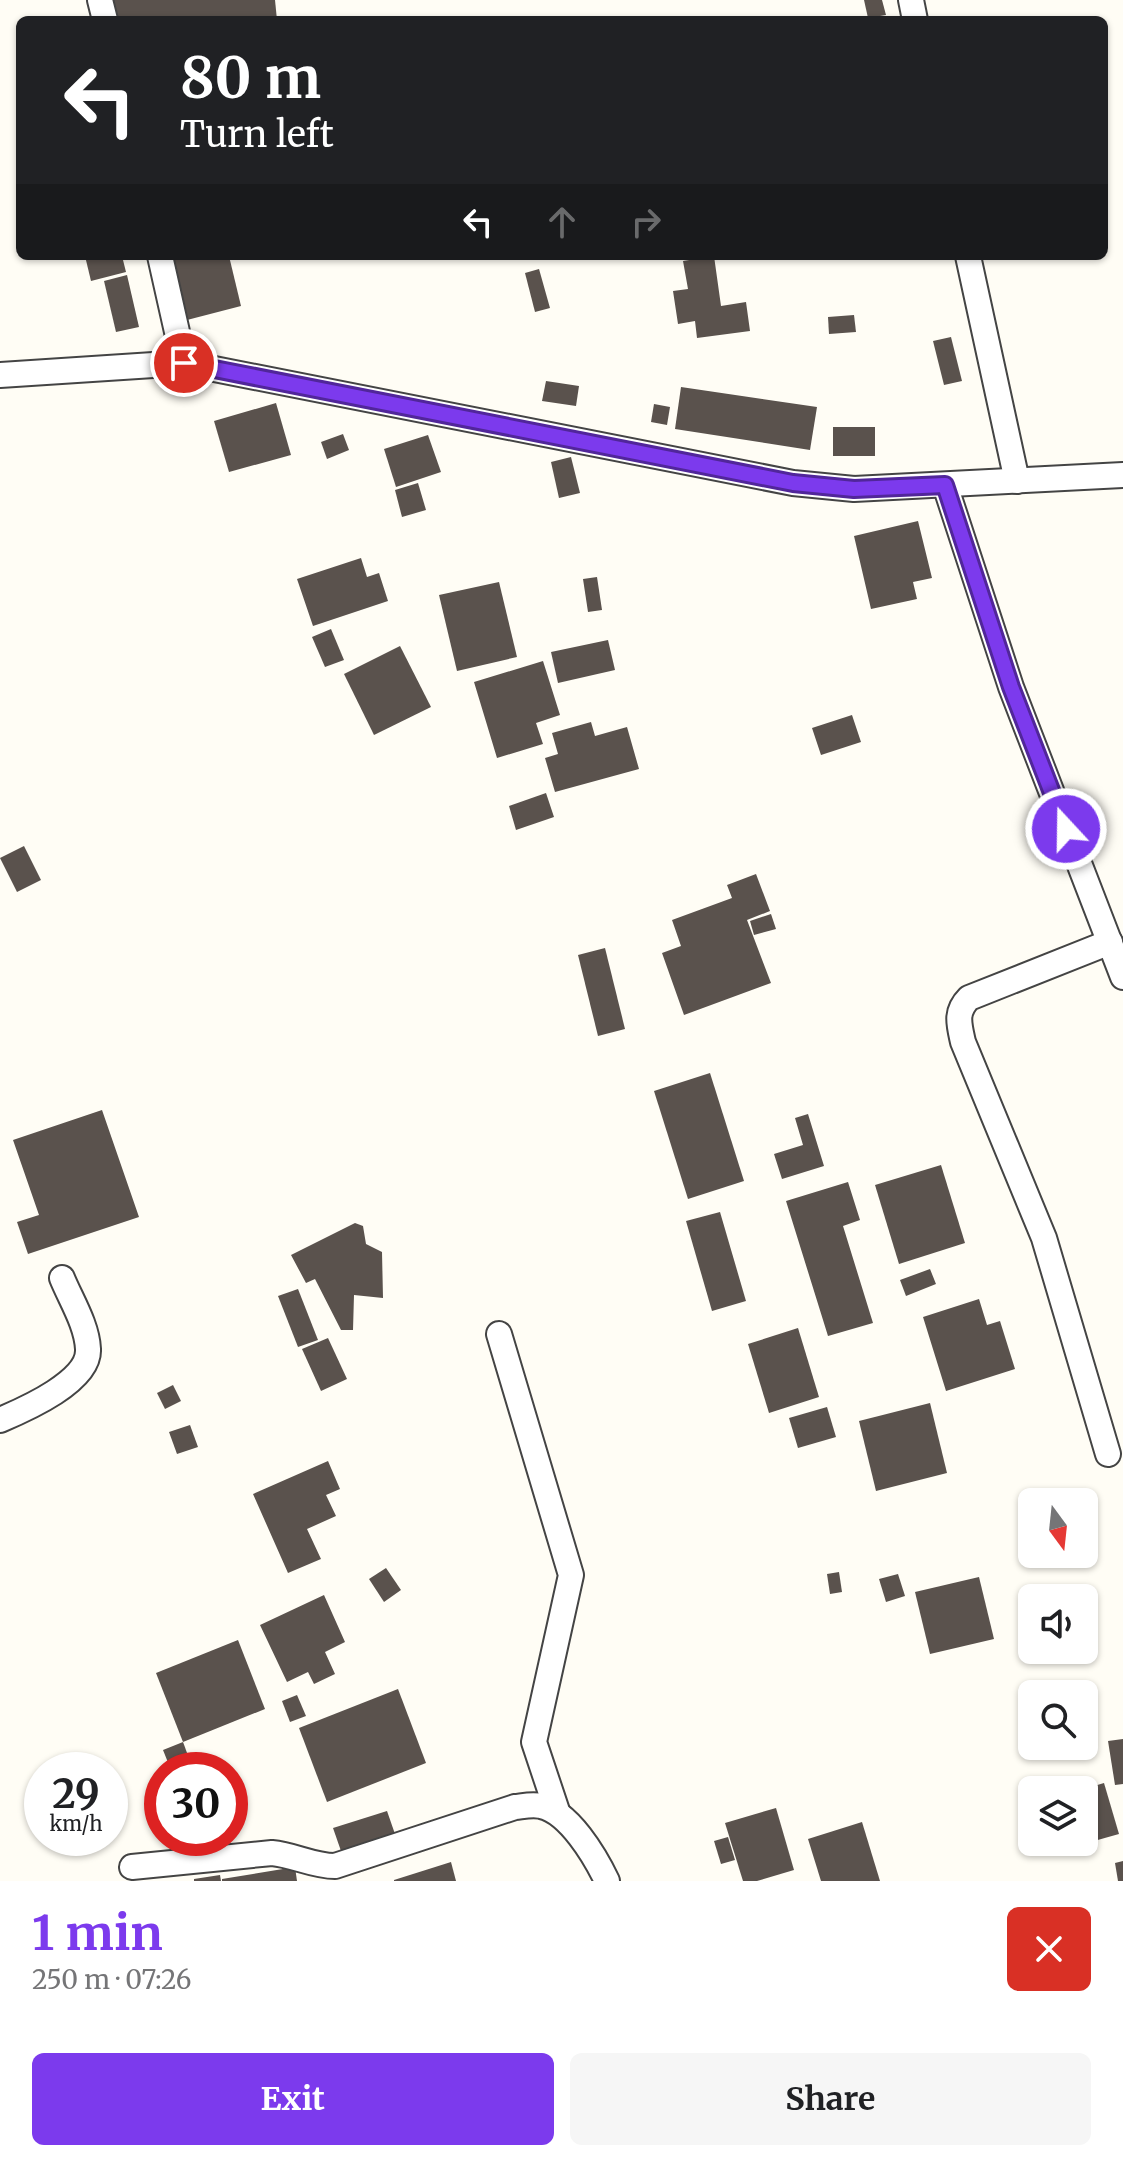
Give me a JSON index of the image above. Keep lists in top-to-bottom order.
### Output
{
  "north": "bottom",
  "page": {
    "turn": ["80 m", "Turn left"],
    "speed": "29 km/h",
    "limit": "30",
    "heading": ["1 min", "250 m · 07:26"],
    "buttons": ["Exit", "Share"]
  }
}
